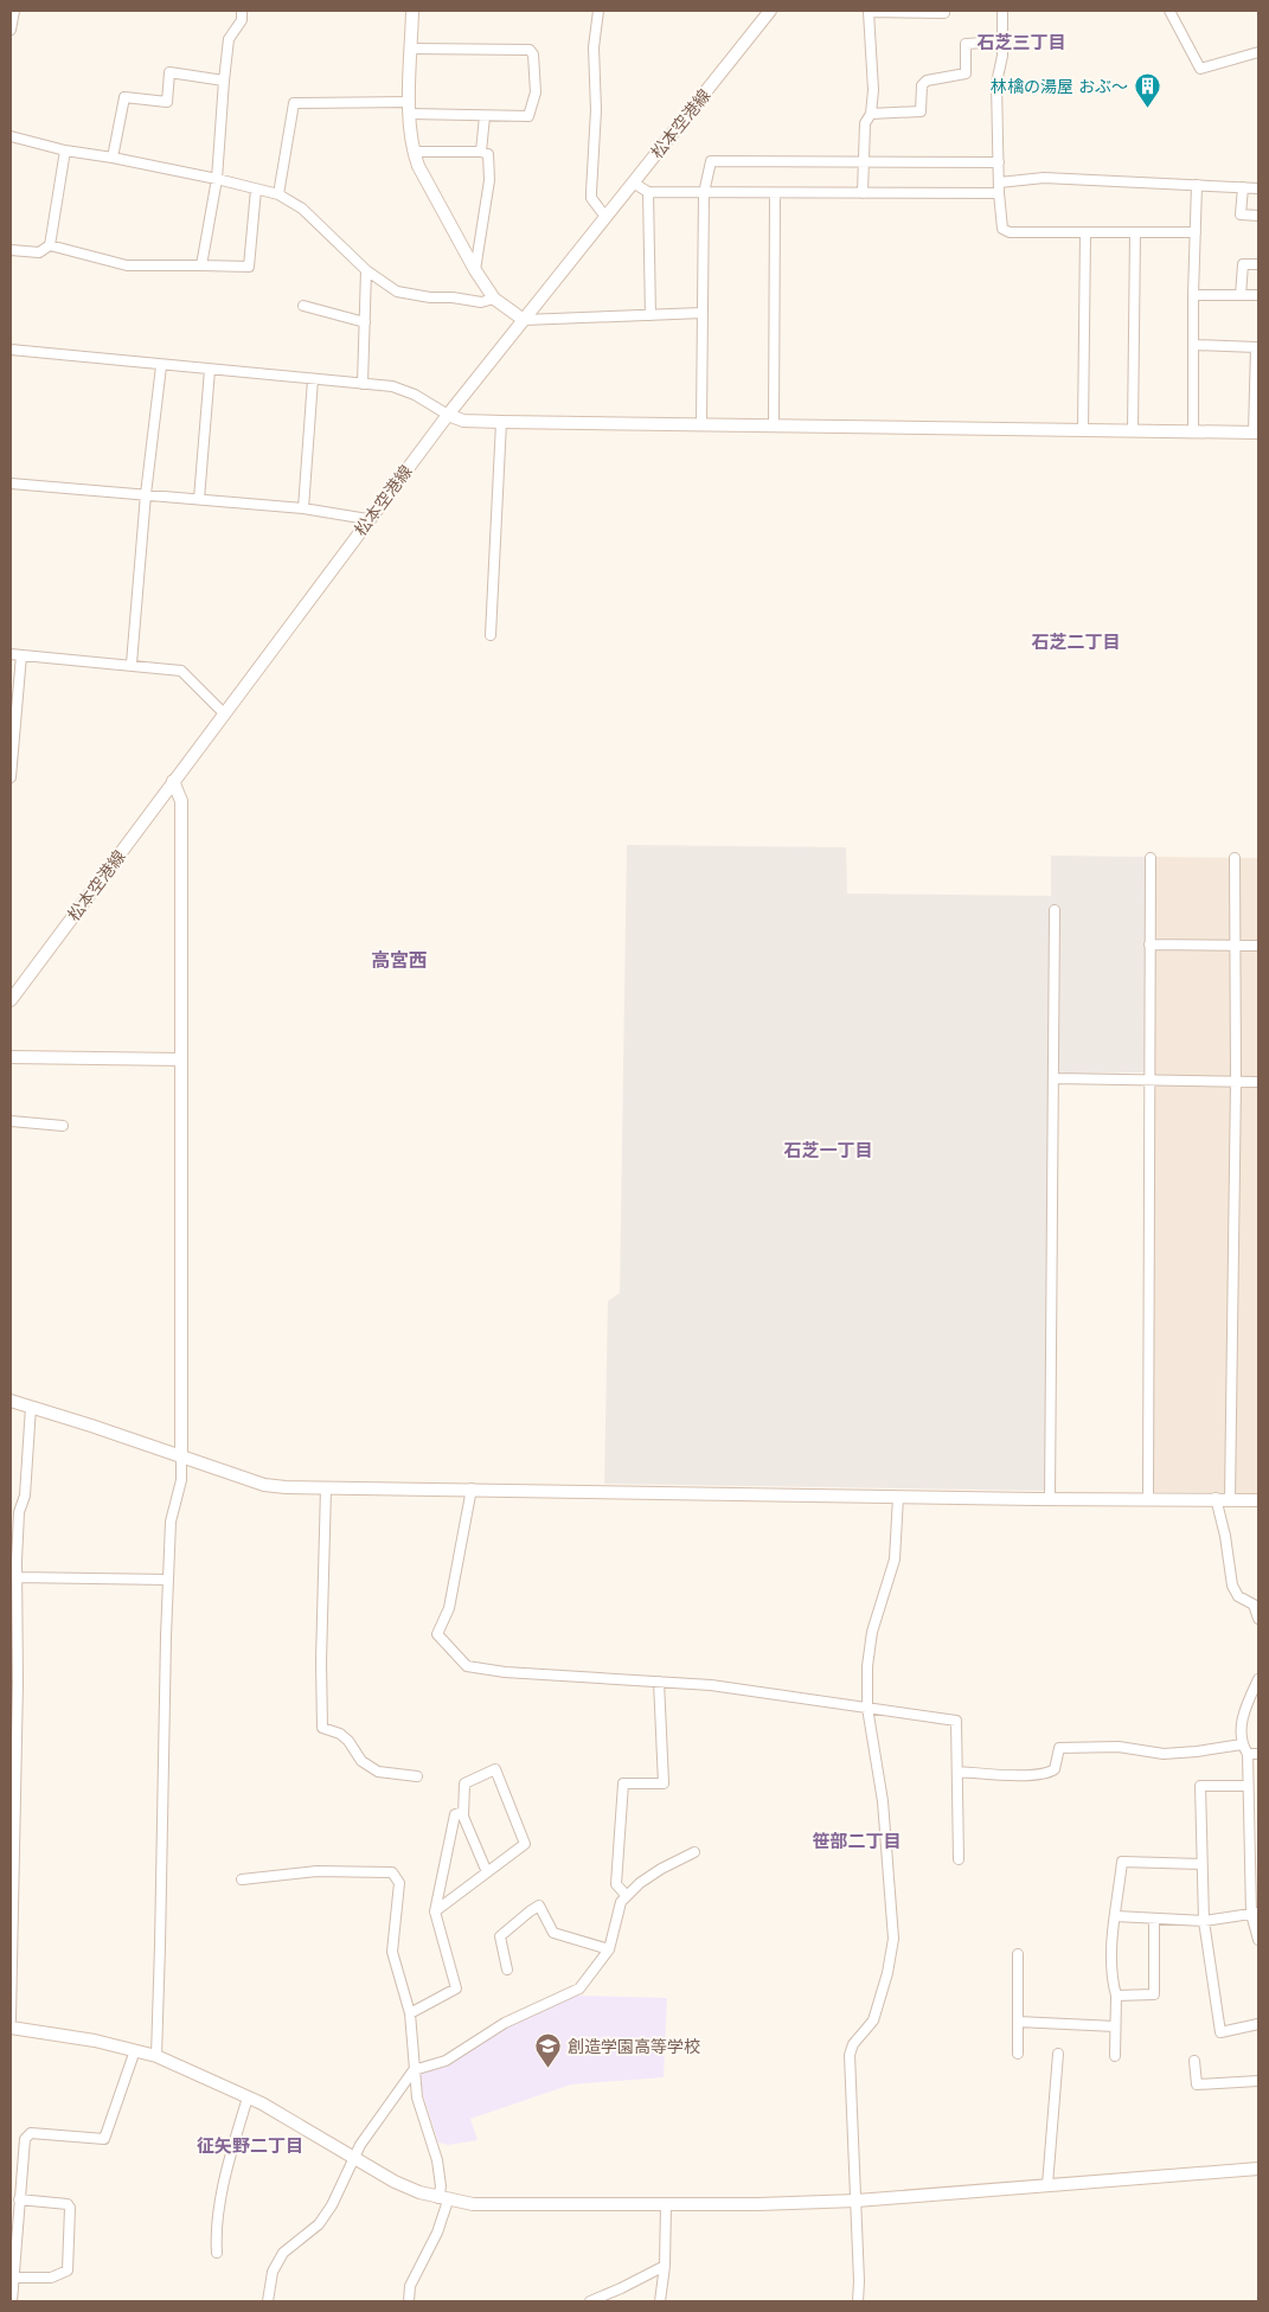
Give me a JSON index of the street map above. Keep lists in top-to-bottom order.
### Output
{
  "streets": {
    "street": ["松本空港線"]
  },
  "districts": [
    "石芝三丁目",
    "石芝二丁目",
    "高宮西",
    "石芝一丁目",
    "笹部二丁目",
    "征矢野二丁目"
  ],
  "places": {
    "building": ["林檎の湯屋 おぶ～"],
    "school or university": ["創造学園高等学校"]
  }
}
